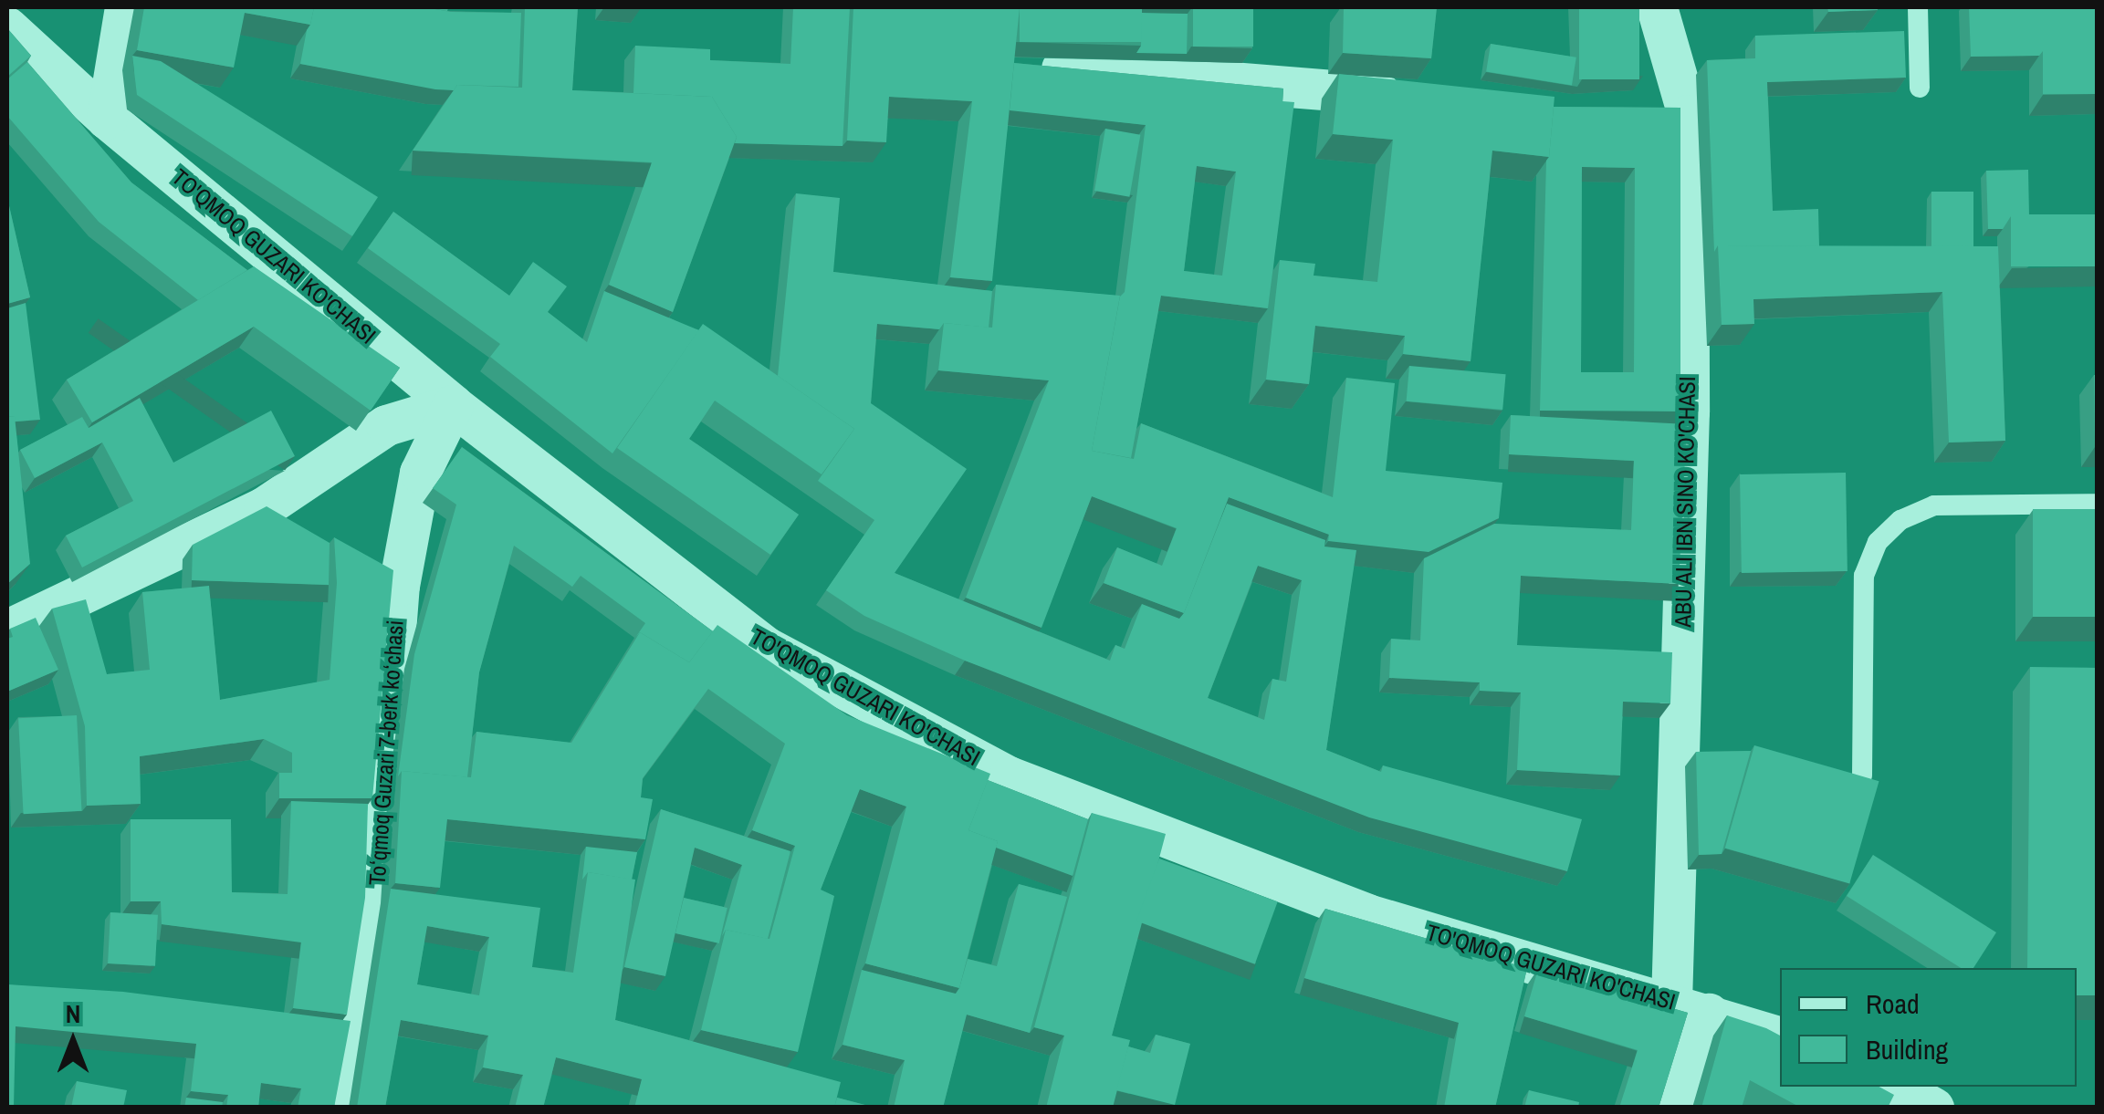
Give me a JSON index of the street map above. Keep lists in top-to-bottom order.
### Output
{
  "streets": {
    "street": ["TO'QMOQ GUZARI KO'CHASI", "ABU ALI IBN SINO KO'CHASI", "Toʻqmoq Guzari 7-berk koʻchasi"]
  },
  "crossings": [
    ["TO'QMOQ GUZARI KO'CHASI", "ABU ALI IBN SINO KO'CHASI"],
    ["TO'QMOQ GUZARI KO'CHASI", "Toʻqmoq Guzari 7-berk koʻchasi"]
  ],
  "legend": ["Road", "Building"],
  "north": "top"
}
